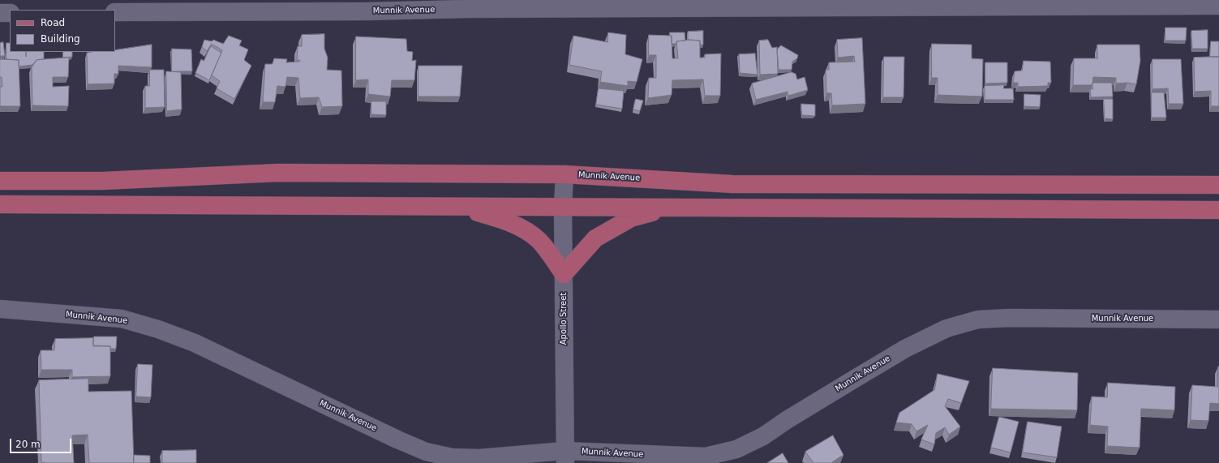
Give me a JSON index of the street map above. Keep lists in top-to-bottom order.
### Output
{
  "streets": {
    "main road": ["Munnik Avenue"],
    "street": ["Apollo Street"]
  },
  "crossings": [
    ["Munnik Avenue", "Apollo Street"]
  ],
  "legend": ["Road", "Building"],
  "scale_bar": "20 m"
}
